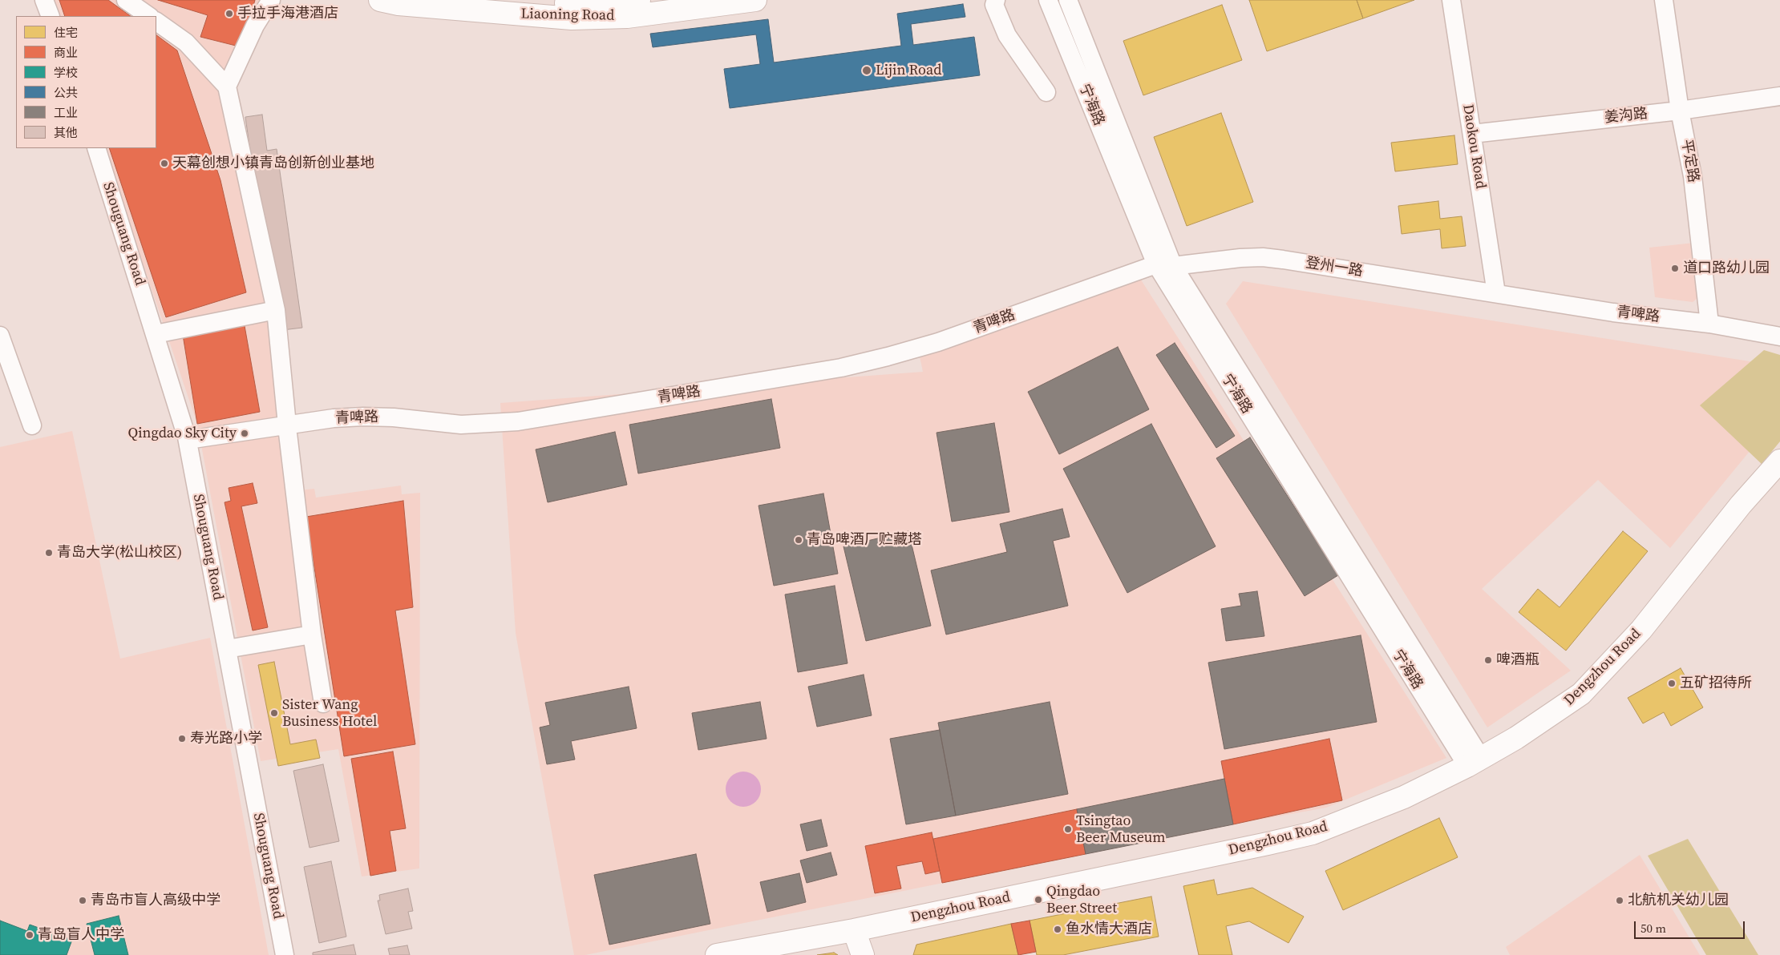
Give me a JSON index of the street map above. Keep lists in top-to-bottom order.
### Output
{
  "streets": {
    "main road": ["Liaoning Road", "Dengzhou Road"],
    "street": [
      "宁海路",
      "姜沟路",
      "Daokou Road",
      "平定路",
      "Shouguang Road",
      "登州一路",
      "青啤路"
    ]
  },
  "crossings": [
    ["宁海路", "登州一路"],
    ["宁海路", "青啤路"],
    ["宁海路", "Dengzhou Road"],
    ["姜沟路", "Daokou Road"],
    ["姜沟路", "平定路"],
    ["Daokou Road", "登州一路"],
    ["Daokou Road", "青啤路"],
    ["平定路", "青啤路"],
    ["Shouguang Road", "青啤路"],
    ["登州一路", "青啤路"]
  ],
  "places": [
    "手拉手海港酒店",
    "Lijin Road",
    "天幕创想小镇青岛创新创业基地",
    "道口路幼儿园",
    "Qingdao Sky City",
    "青岛啤酒厂贮藏塔",
    "青岛大学(松山校区)",
    "啤酒瓶",
    "五矿招待所",
    "Sister Wang Business Hotel",
    "寿光路小学",
    "Tsingtao Beer Museum",
    "Qingdao Beer Street",
    "青岛市盲人高级中学",
    "北航机关幼儿园",
    "鱼水情大酒店",
    "青岛盲人中学"
  ],
  "legend": [
    "住宅",
    "商业",
    "学校",
    "公共",
    "工业",
    "其他"
  ],
  "scale_bar": "50 m"
}
